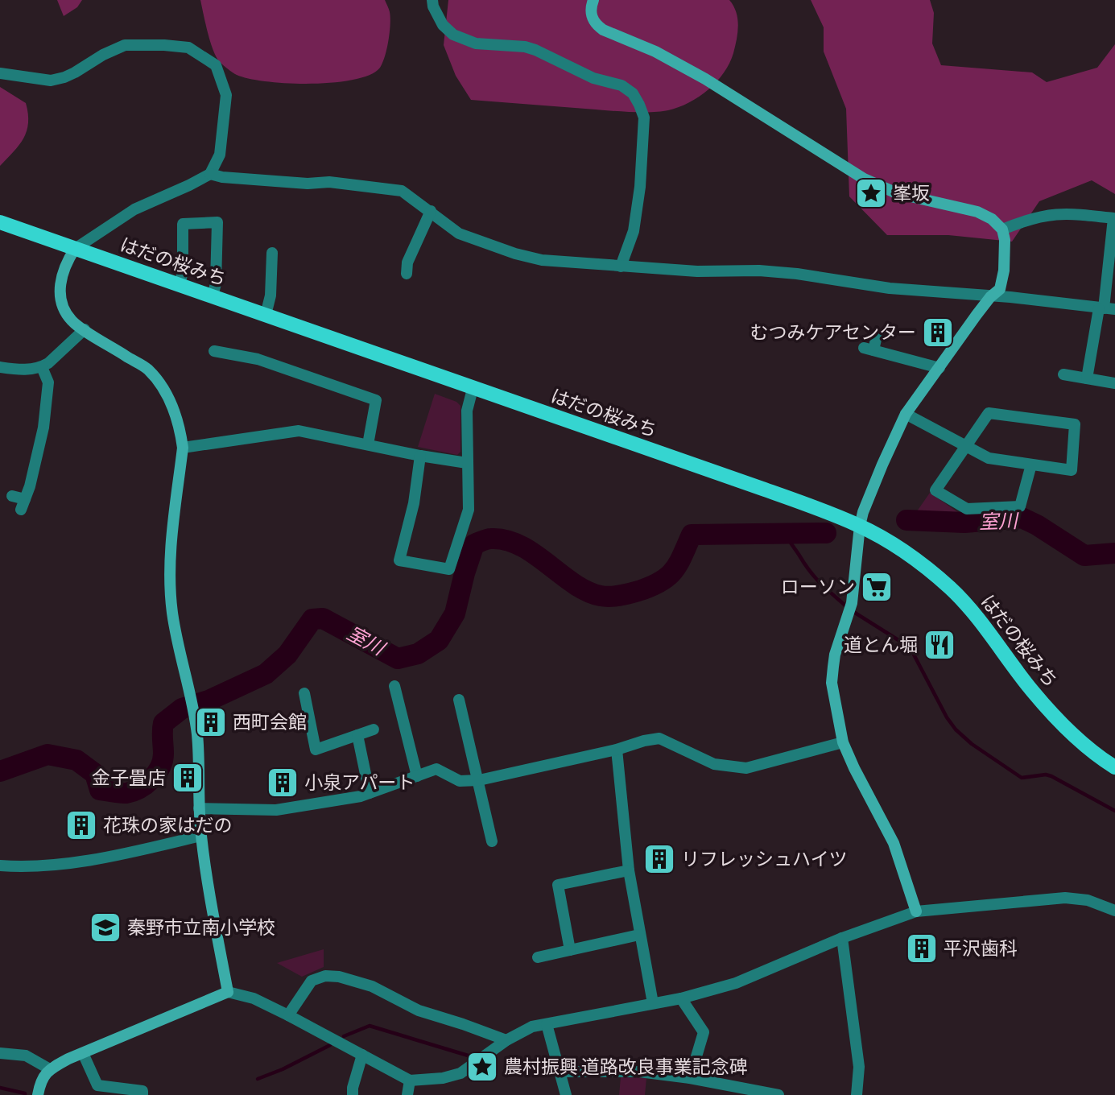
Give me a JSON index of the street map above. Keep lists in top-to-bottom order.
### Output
{
  "streets": {
    "main road": ["はだの桜みち"]
  },
  "water": ["室川"],
  "places": {
    "place": ["峯坂", "農村振興 道路改良事業記念碑"],
    "building": [
      "むつみケアセンター",
      "西町会館",
      "金子畳店",
      "小泉アパート",
      "花珠の家はだの",
      "リフレッシュハイツ",
      "平沢歯科"
    ],
    "supermarket": ["ローソン"],
    "restaurant": ["道とん堀"],
    "school or university": ["秦野市立南小学校"]
  }
}
